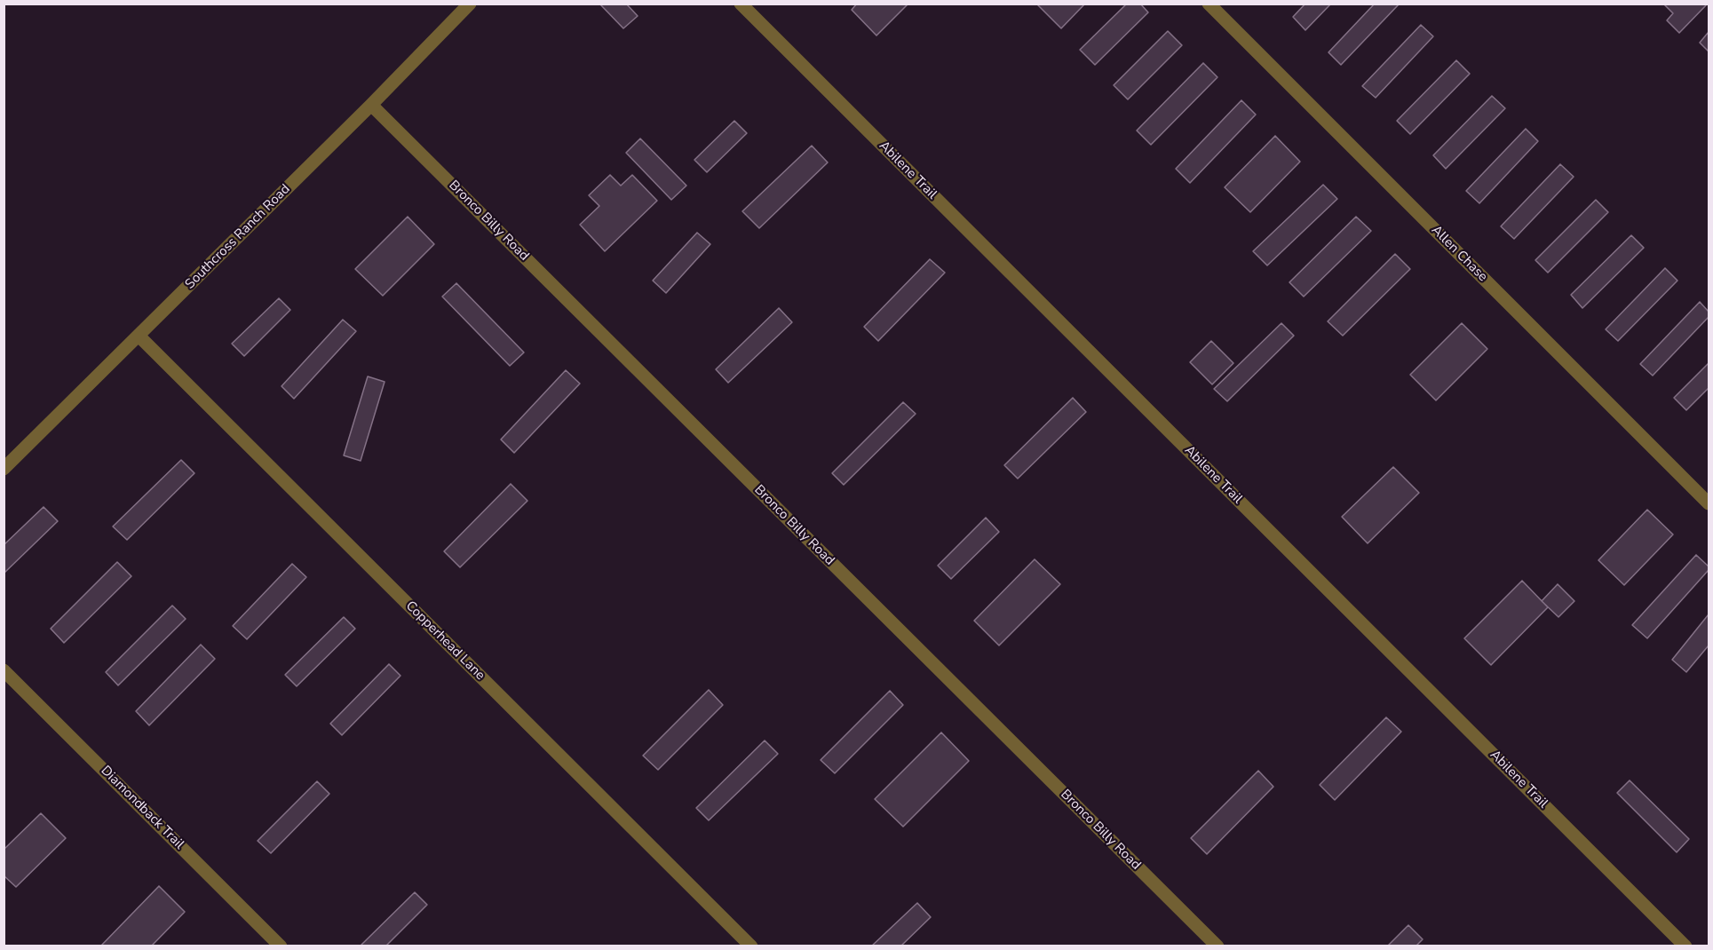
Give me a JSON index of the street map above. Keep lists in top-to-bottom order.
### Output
{
  "streets": {
    "street": [
      "Abilene Trail",
      "Bronco Billy Road",
      "Southcross Ranch Road",
      "Allen Chase",
      "Copperhead Lane",
      "Diamondback Trail"
    ]
  },
  "crossings": [
    ["Bronco Billy Road", "Southcross Ranch Road"],
    ["Southcross Ranch Road", "Copperhead Lane"]
  ]
}
